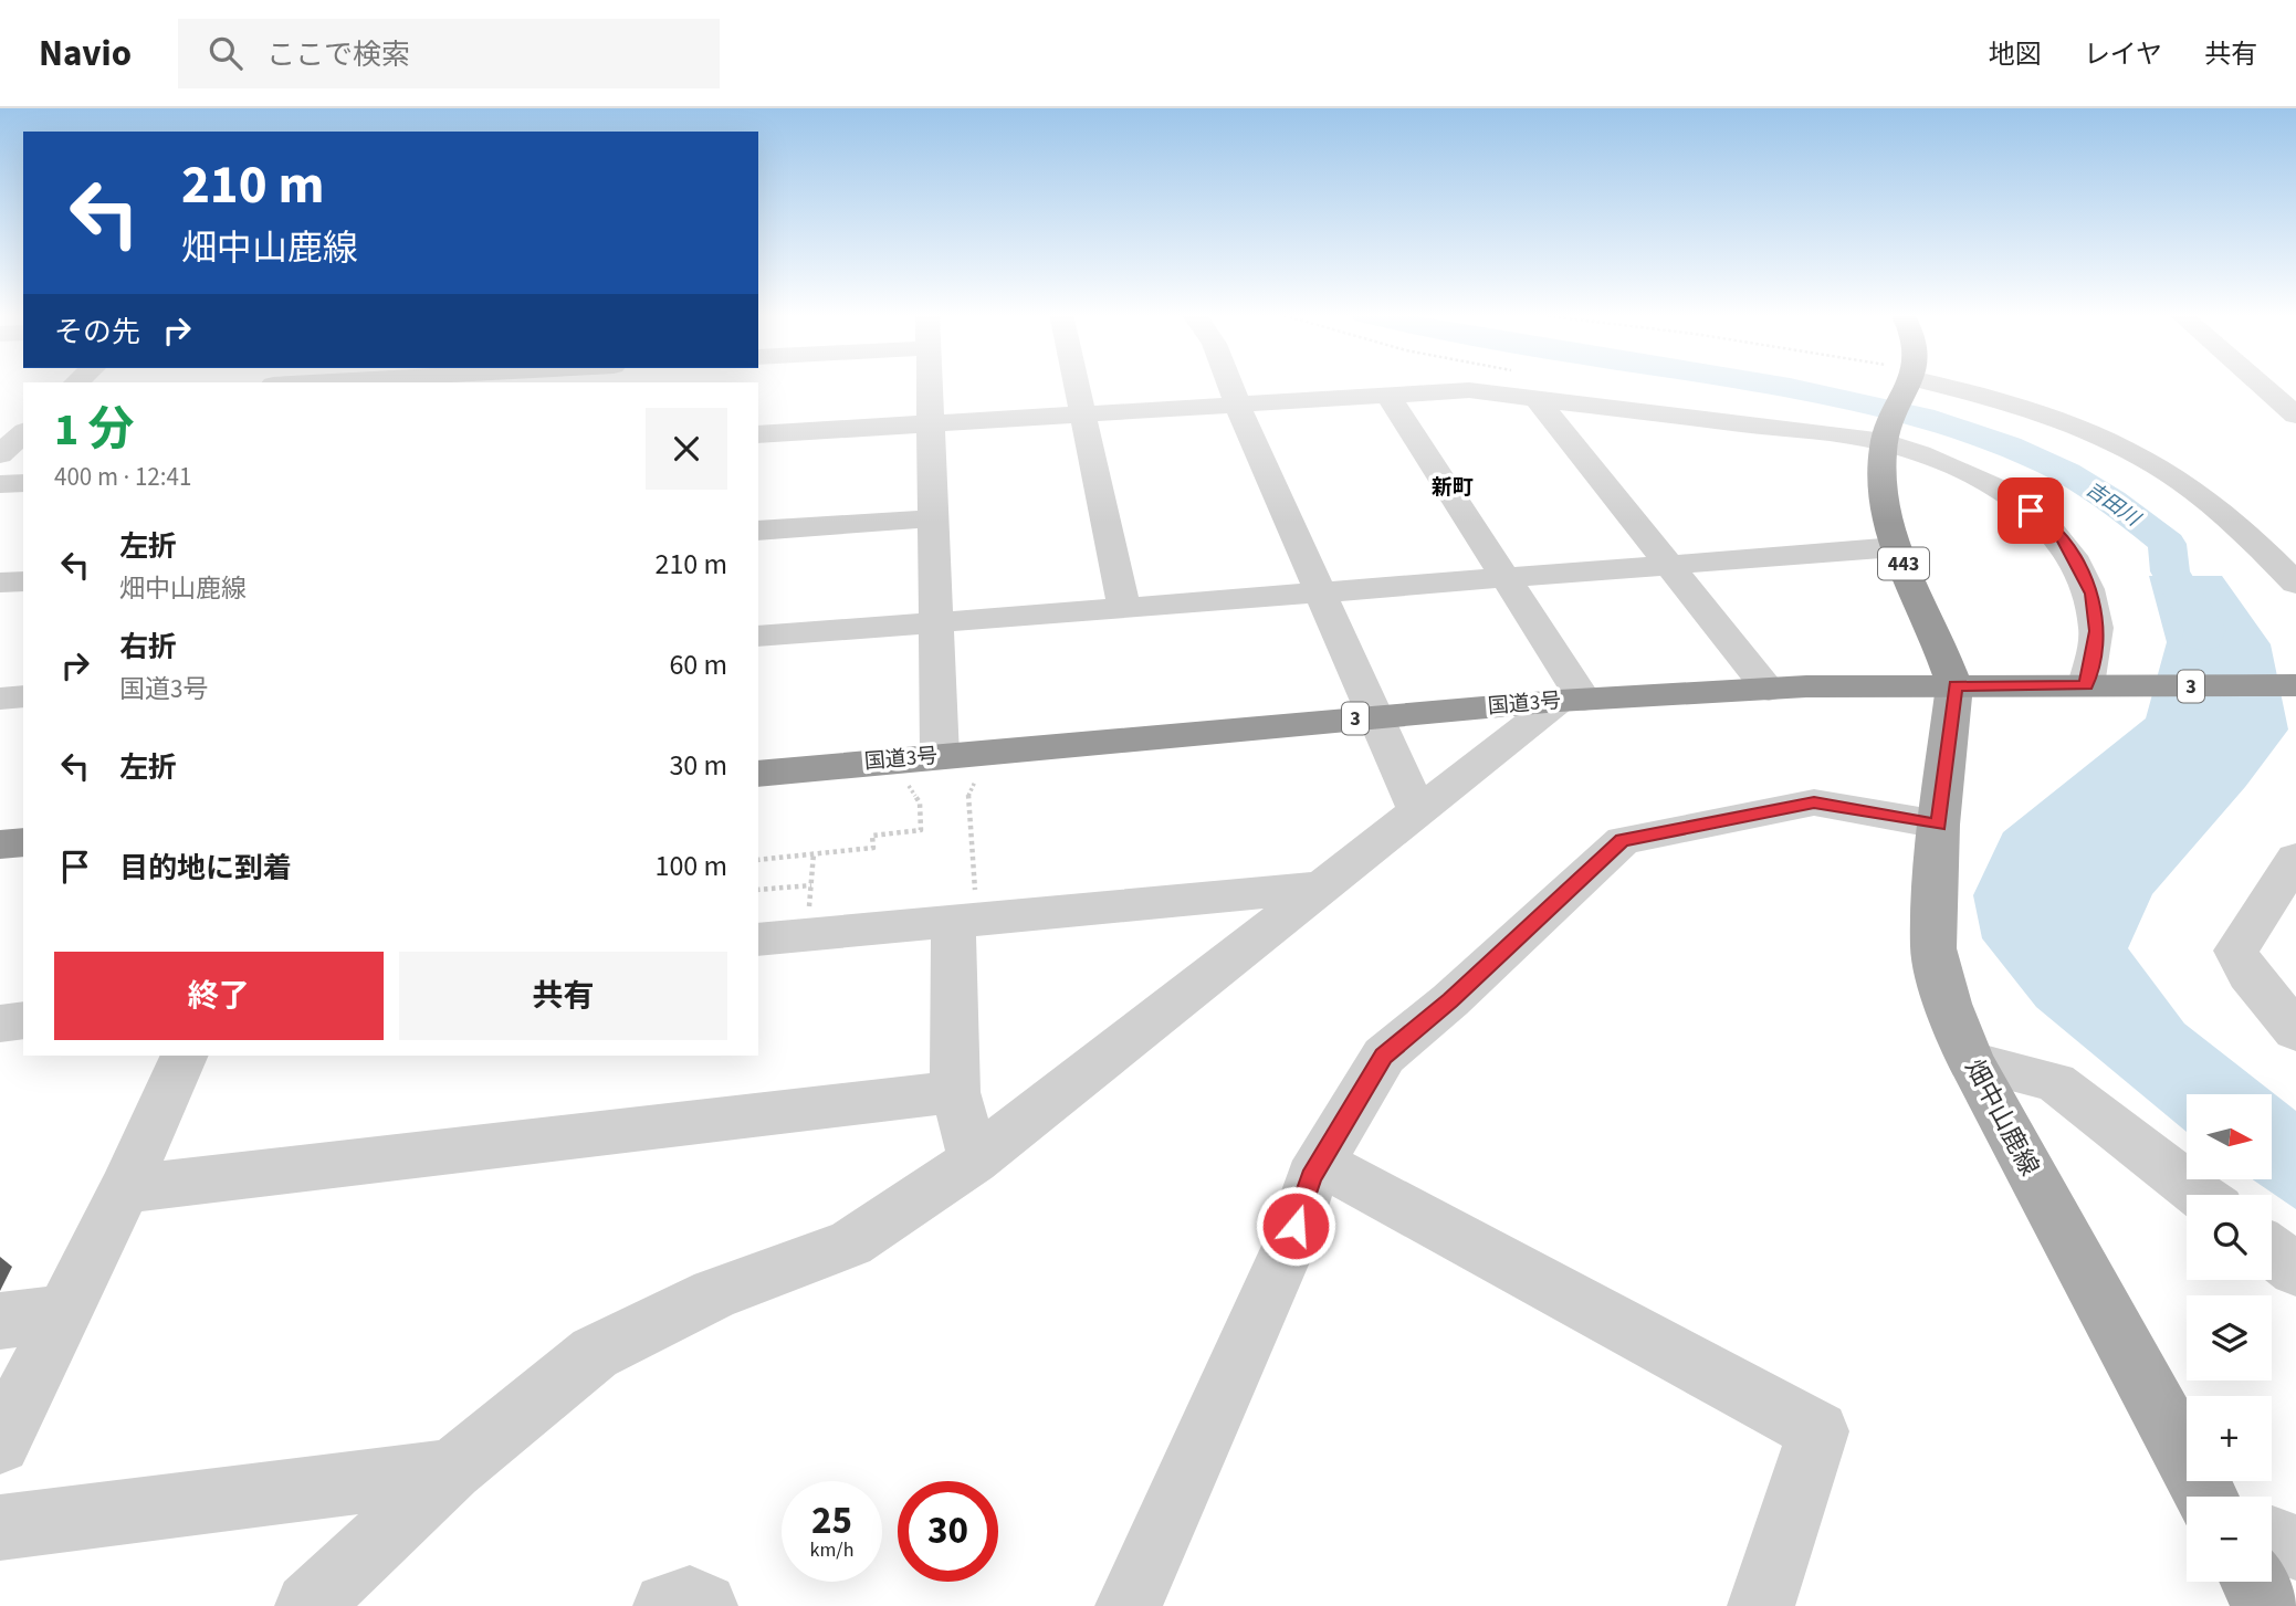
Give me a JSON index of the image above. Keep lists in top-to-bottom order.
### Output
{
  "streets": {
    "highway": ["443", "3", "国道3号"],
    "main road": ["畑中山鹿線"]
  },
  "crossings": [
    ["443", "国道3号"],
    ["443", "畑中山鹿線"],
    ["国道3号", "畑中山鹿線"]
  ],
  "districts": ["新町"],
  "water": ["吉田川"],
  "north": "right",
  "page": {
    "header": "Navio",
    "search": "ここで検索",
    "nav": ["地図", "レイヤ", "共有"],
    "turn": ["210 m", "畑中山鹿線"],
    "then": "その先",
    "heading": ["1 分", "400 m · 12:41"],
    "list": [
      {
        "name": "左折",
        "note": "畑中山鹿線",
        "value": "210 m"
      },
      {
        "name": "右折",
        "note": "国道3号",
        "value": "60 m"
      },
      {
        "name": "左折",
        "value": "30 m"
      },
      {
        "name": "目的地に到着",
        "value": "100 m"
      }
    ],
    "buttons": ["終了", "共有"],
    "map_buttons": ["+", "−"],
    "speed": "25 km/h",
    "limit": "30"
  }
}
